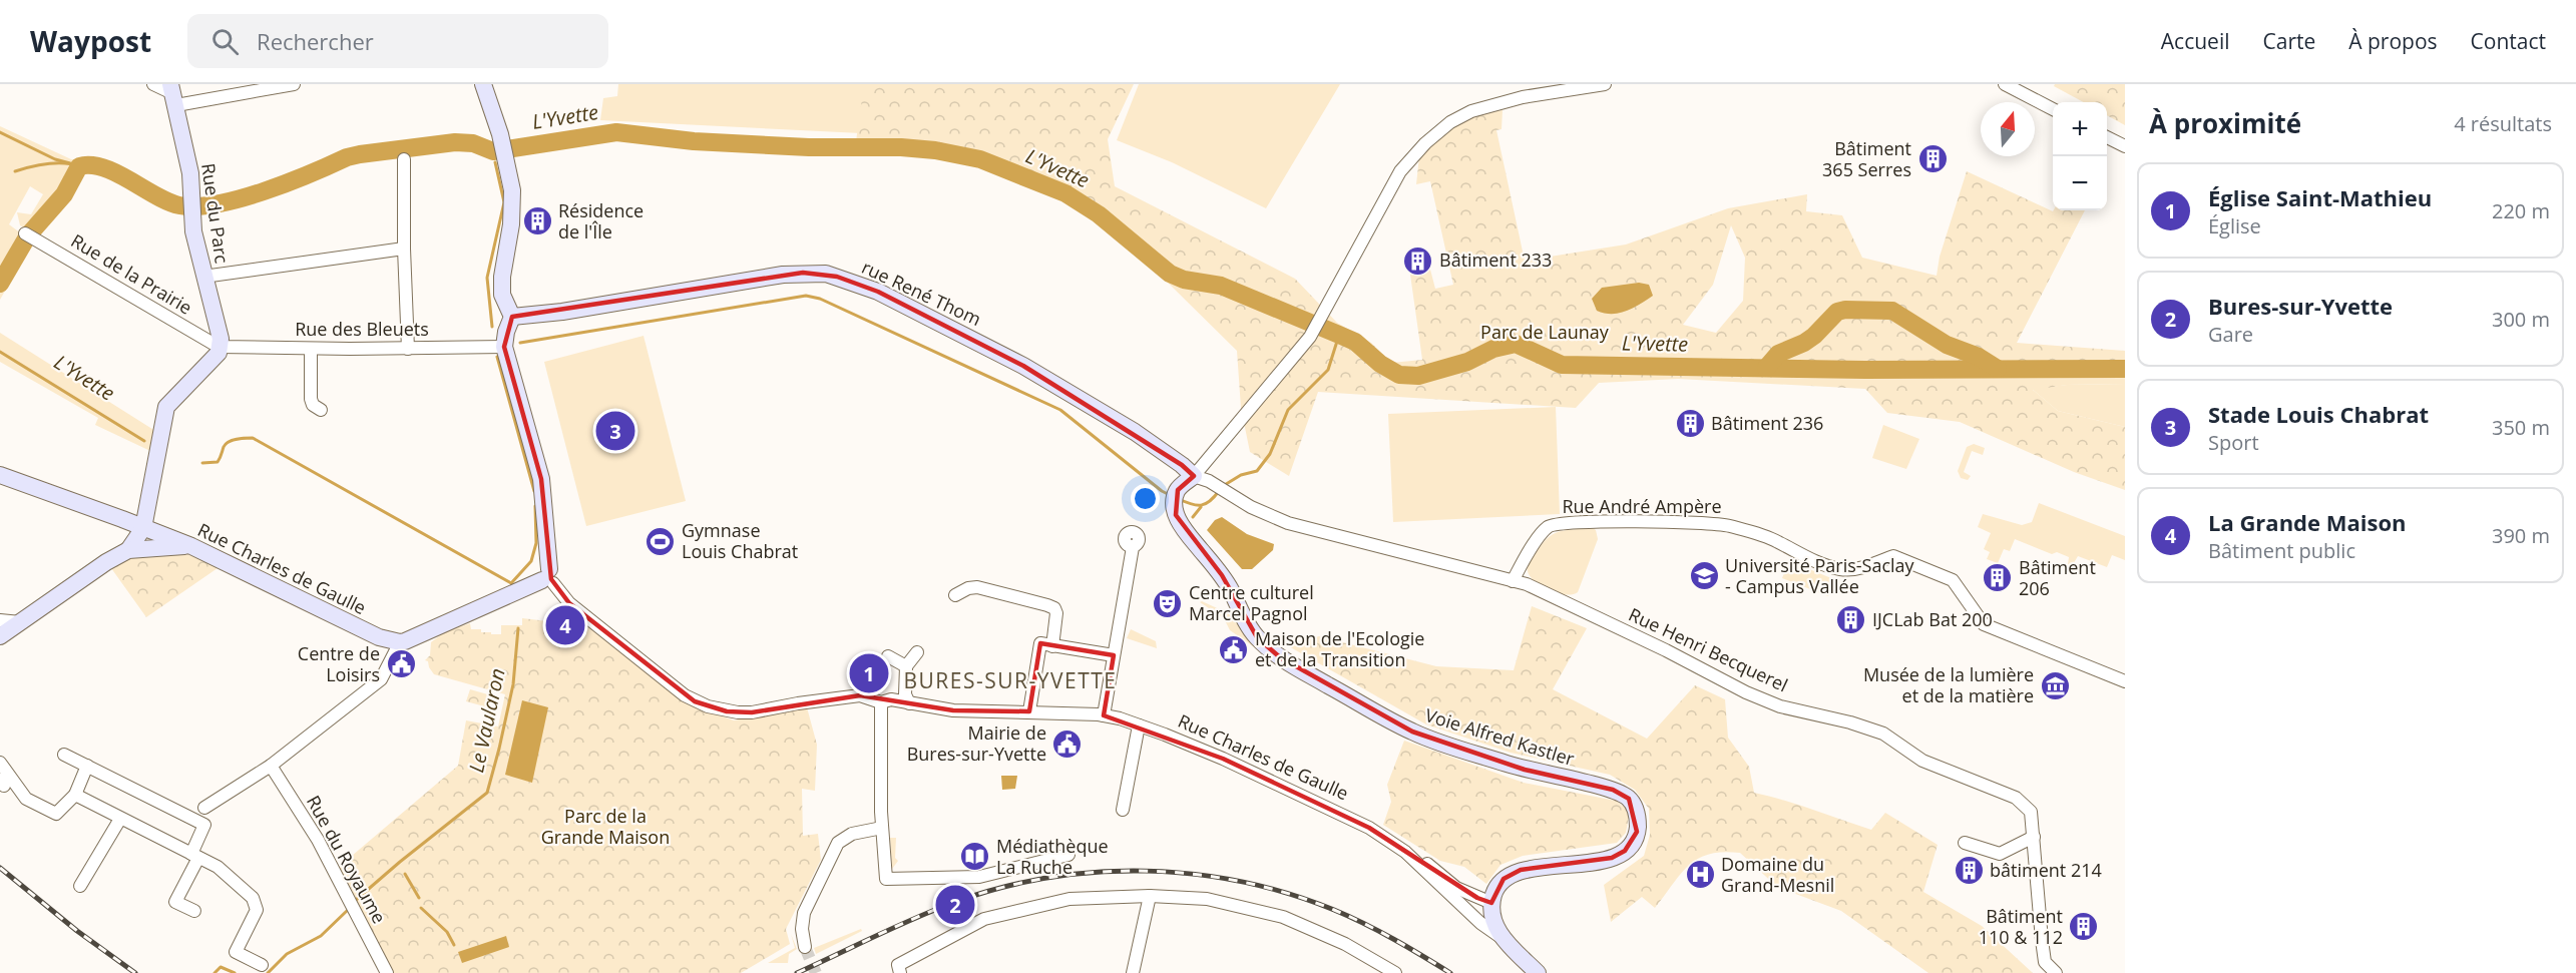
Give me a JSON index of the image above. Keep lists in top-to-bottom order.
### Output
{
  "streets": {
    "main road": [
      "Rue du Parc",
      "rue René Thom",
      "Rue Charles de Gaulle",
      "Voie Alfred Kastler"
    ],
    "street": [
      "Rue de la Prairie",
      "Rue des Bleuets",
      "Rue André Ampère",
      "Rue Henri Becquerel",
      "Rue du Royaume"
    ]
  },
  "crossings": [
    ["Rue du Parc", "Rue de la Prairie"],
    ["Rue du Parc", "Rue des Bleuets"],
    ["Rue de la Prairie", "Rue des Bleuets"],
    ["rue René Thom", "Voie Alfred Kastler"],
    ["Rue André Ampère", "Rue Henri Becquerel"],
    ["Rue Charles de Gaulle", "Voie Alfred Kastler"]
  ],
  "districts": ["BURES-SUR-YVETTE"],
  "water": ["L'Yvette", "Le Vaularon"],
  "parks": ["Parc de Launay", "Parc de la Grande Maison"],
  "places": {
    "building": [
      "Bâtiment 365 Serres",
      "Résidence de l'Île",
      "Bâtiment 233",
      "Bâtiment 236",
      "Bâtiment 206",
      "IJCLab Bat 200",
      "bâtiment 214",
      "Bâtiment 110 & 112"
    ],
    "sports": ["Gymnase Louis Chabrat"],
    "school or university": ["Université Paris-Saclay - Campus Vallée"],
    "theatre": ["Centre culturel Marcel Pagnol"],
    "public building": ["Maison de l'Ecologie et de la Transition", "Centre de Loisirs", "Mairie de Bures-sur-Yvette"],
    "museum": ["Musée de la lumière et de la matière"],
    "library": ["Médiathèque La Ruche"],
    "hospital": ["Domaine du Grand-Mesnil"]
  },
  "north": "top",
  "page": {
    "header": "Waypost",
    "search": "Rechercher",
    "nav": [
      "Accueil",
      "Carte",
      "À propos",
      "Contact"
    ],
    "heading": ["À proximité", "4 résultats"],
    "map_buttons": ["+", "−"],
    "list": [
      {
        "mark": "1",
        "name": "Église Saint-Mathieu",
        "note": "Église",
        "value": "220 m"
      },
      {
        "mark": "2",
        "name": "Bures-sur-Yvette",
        "note": "Gare",
        "value": "300 m"
      },
      {
        "mark": "3",
        "name": "Stade Louis Chabrat",
        "note": "Sport",
        "value": "350 m"
      },
      {
        "mark": "4",
        "name": "La Grande Maison",
        "note": "Bâtiment public",
        "value": "390 m"
      }
    ],
    "pins": [
      "3",
      "4",
      "1",
      "2"
    ]
  }
}
